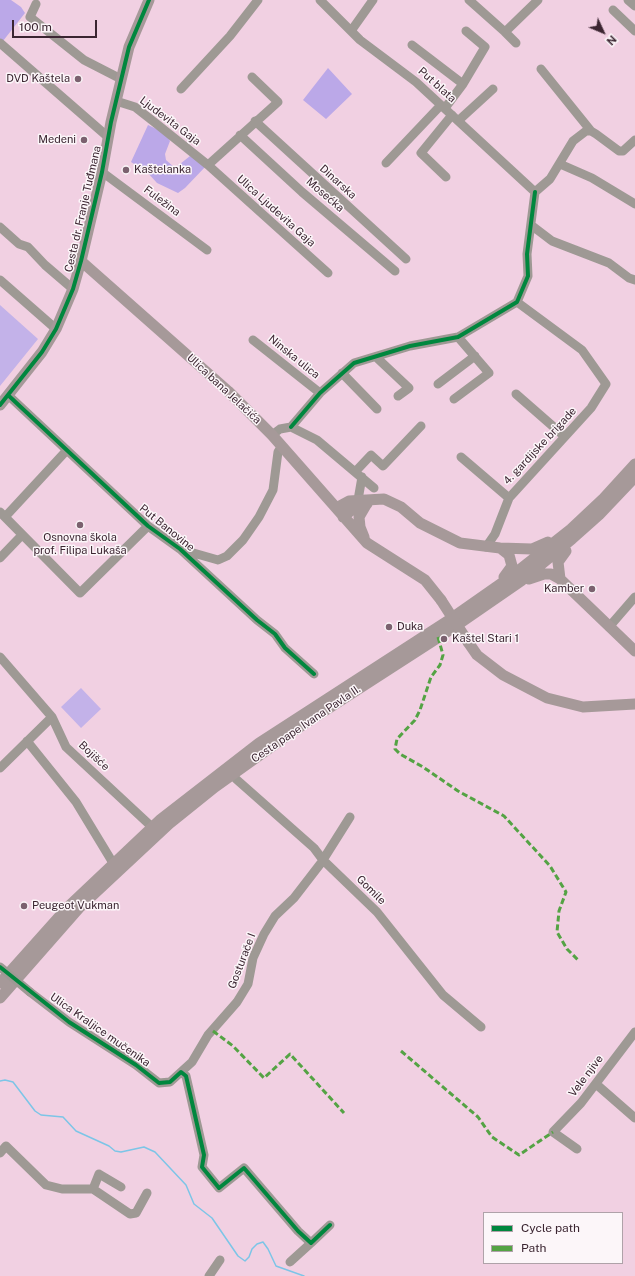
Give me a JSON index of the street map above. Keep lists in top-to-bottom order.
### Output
{
  "streets": {
    "main road": ["Cesta dr. Franje Tuđmana", "Ulica bana Jelačića", "Cesta pape Ivana Pavla II."],
    "street": [
      "Put blata",
      "Ljudevita Gaja",
      "Dinarska",
      "Mosećka",
      "Fuležina",
      "Ulica Ljudevita Gaja",
      "Ninska ulica",
      "4. gardijske brigade",
      "Put Banovine",
      "Bojišće",
      "Gomile",
      "Gosturače I",
      "Ulica Kraljice mučenika",
      "Vele njive"
    ]
  },
  "crossings": [
    ["Ljudevita Gaja", "Cesta dr. Franje Tuđmana"],
    ["Ljudevita Gaja", "Ulica Ljudevita Gaja"],
    ["Fuležina", "Cesta dr. Franje Tuđmana"],
    ["Cesta dr. Franje Tuđmana", "Ulica bana Jelačića"],
    ["Cesta dr. Franje Tuđmana", "Put Banovine"],
    ["Cesta pape Ivana Pavla II.", "Bojišće"],
    ["Gomile", "Gosturače I"],
    ["Gosturače I", "Ulica Kraljice mučenika"]
  ],
  "places": [
    "DVD Kaštela",
    "Medeni",
    "Kaštelanka",
    "Osnovna škola prof. Filipa Lukaša",
    "Kamber",
    "Duka",
    "Kaštel Stari 1",
    "Peugeot Vukman"
  ],
  "legend": ["Cycle path", "Path"],
  "scale_bar": "100 m",
  "north": "bottom right"
}
